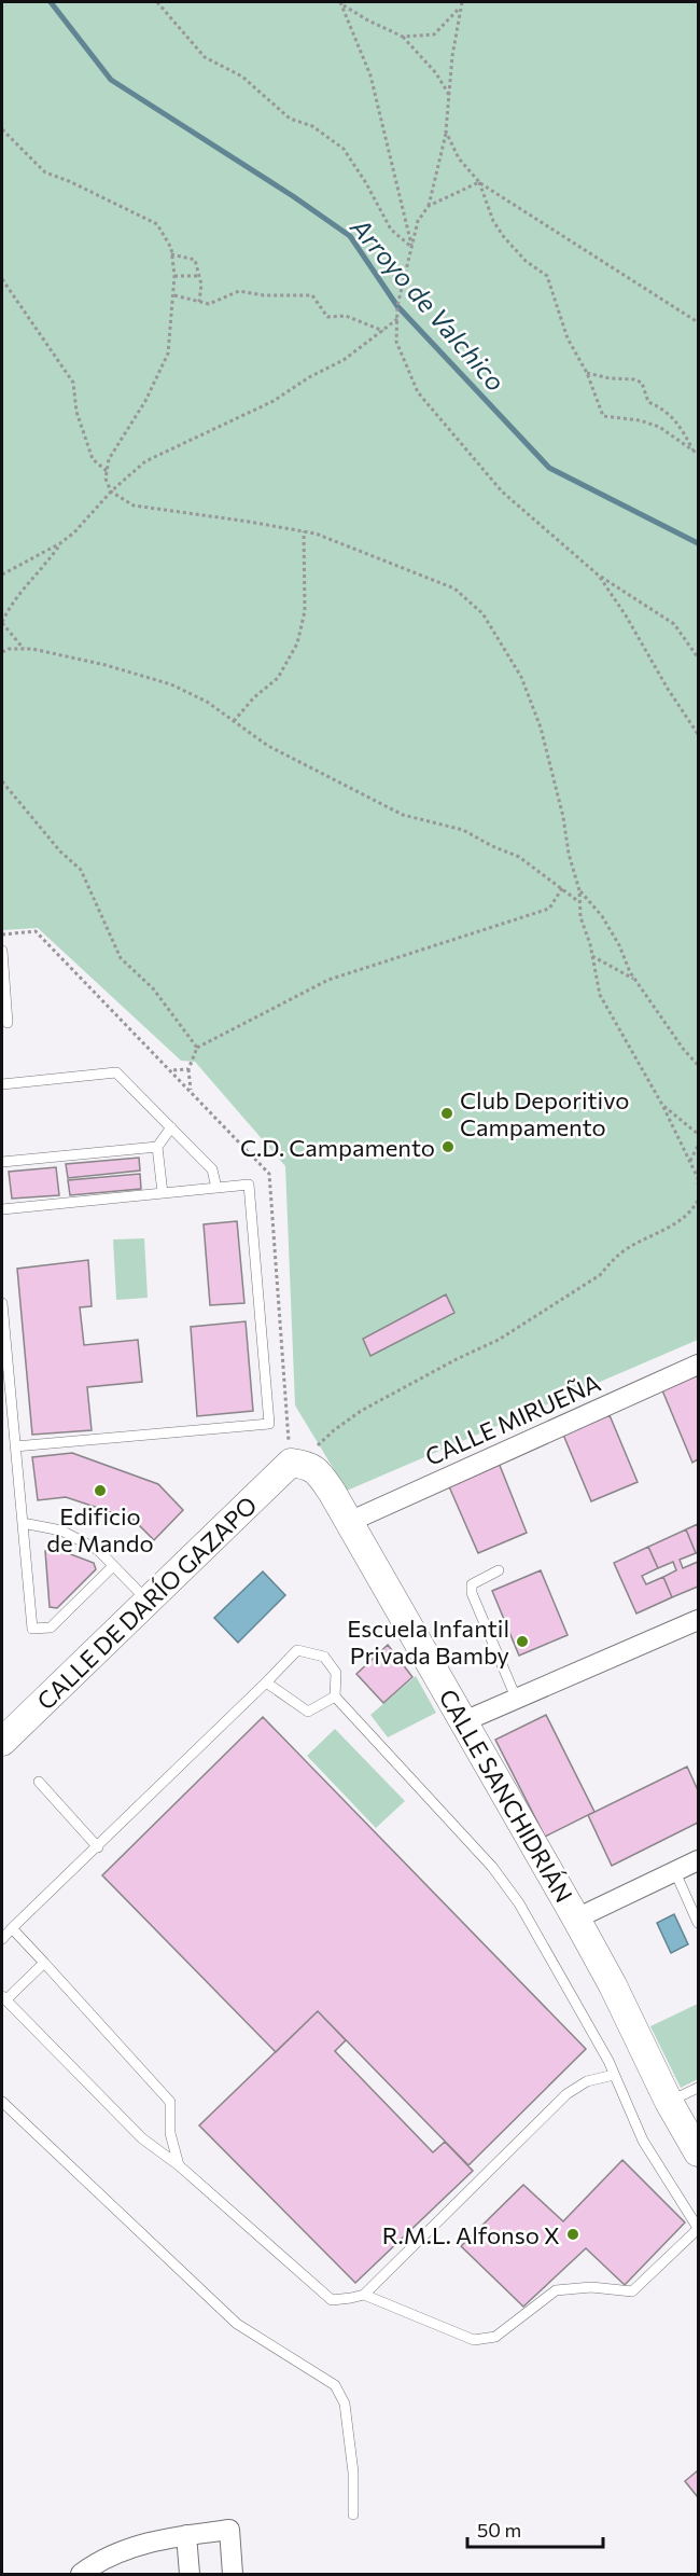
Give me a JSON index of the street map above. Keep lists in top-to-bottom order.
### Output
{
  "streets": {
    "street": ["CALLE MIRUEÑA", "CALLE DE DARÍO GAZAPO", "CALLE SANCHIDRIÁN"]
  },
  "crossings": [
    ["CALLE MIRUEÑA", "CALLE SANCHIDRIÁN"],
    ["CALLE DE DARÍO GAZAPO", "CALLE SANCHIDRIÁN"]
  ],
  "water": ["Arroyo de Valchico"],
  "places": [
    "Club Deporitivo Campamento",
    "C.D. Campamento",
    "Edificio de Mando",
    "Escuela Infantil Privada Bamby",
    "R.M.L. Alfonso X"
  ],
  "scale_bar": "50 m"
}
